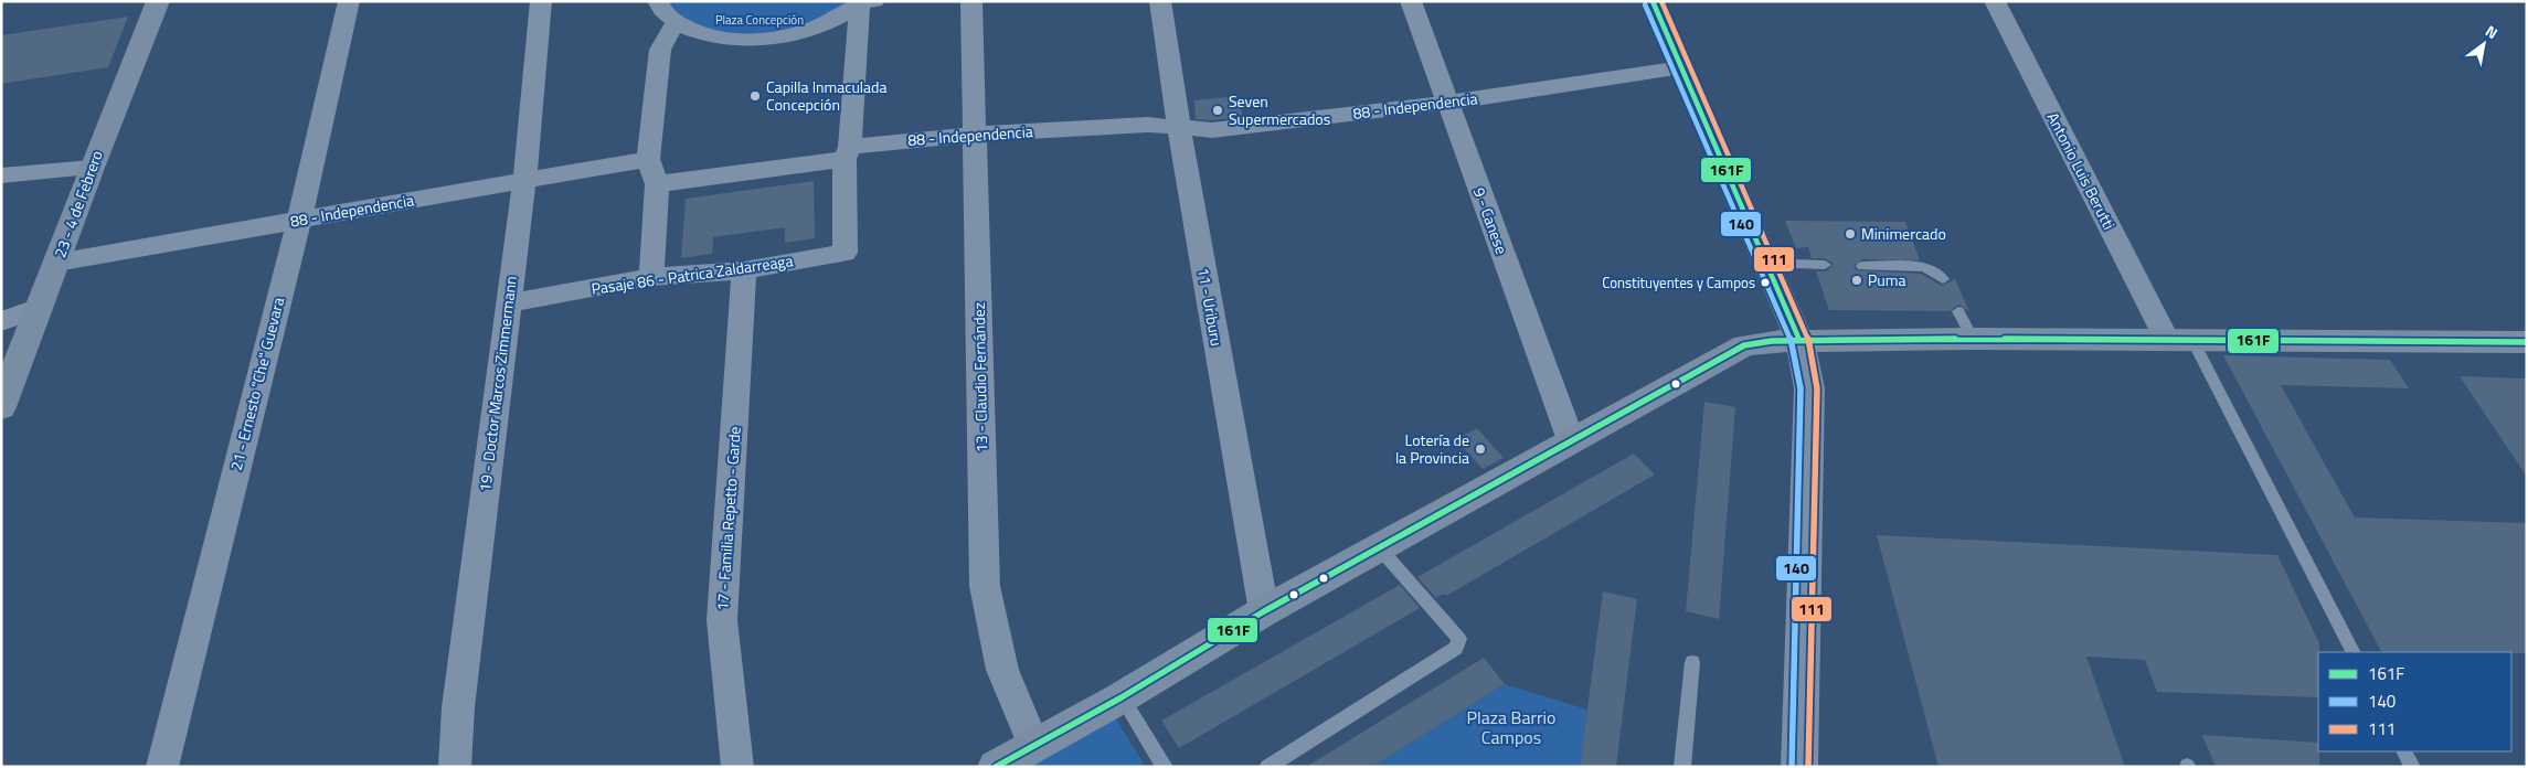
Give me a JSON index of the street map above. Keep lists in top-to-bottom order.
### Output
{
  "streets": {
    "main road": ["23 - 4 de Febrero"],
    "street": [
      "88 - Independencia",
      "Antonio Luis Berutti",
      "9 - Canese",
      "Pasaje 86 - Patrica Zaldarreaga",
      "11 - Uriburu",
      "13 - Claudio Fernández",
      "21 - Ernesto \"Che\" Guevara",
      "19 - Doctor Marcos Zimmermann",
      "17 - Familia Repetto - Garde"
    ]
  },
  "crossings": [
    ["88 - Independencia", "23 - 4 de Febrero"],
    ["88 - Independencia", "9 - Canese"],
    ["88 - Independencia", "Pasaje 86 - Patrica Zaldarreaga"],
    ["88 - Independencia", "11 - Uriburu"],
    ["88 - Independencia", "13 - Claudio Fernández"],
    ["88 - Independencia", "21 - Ernesto \"Che\" Guevara"],
    ["88 - Independencia", "19 - Doctor Marcos Zimmermann"],
    ["Pasaje 86 - Patrica Zaldarreaga", "19 - Doctor Marcos Zimmermann"],
    ["Pasaje 86 - Patrica Zaldarreaga", "17 - Familia Repetto - Garde"]
  ],
  "parks": ["Plaza Concepción", "Plaza Barrio Campos"],
  "places": [
    "Capilla Inmaculada Concepción",
    "Seven Supermercados",
    "Minimercado",
    "Puma",
    "Constituyentes y Campos",
    "Lotería de la Provincia"
  ],
  "lines": ["transit line 161F", "transit line 111", "transit line 140"],
  "legend": ["161F", "140", "111"],
  "north": "top right"
}
